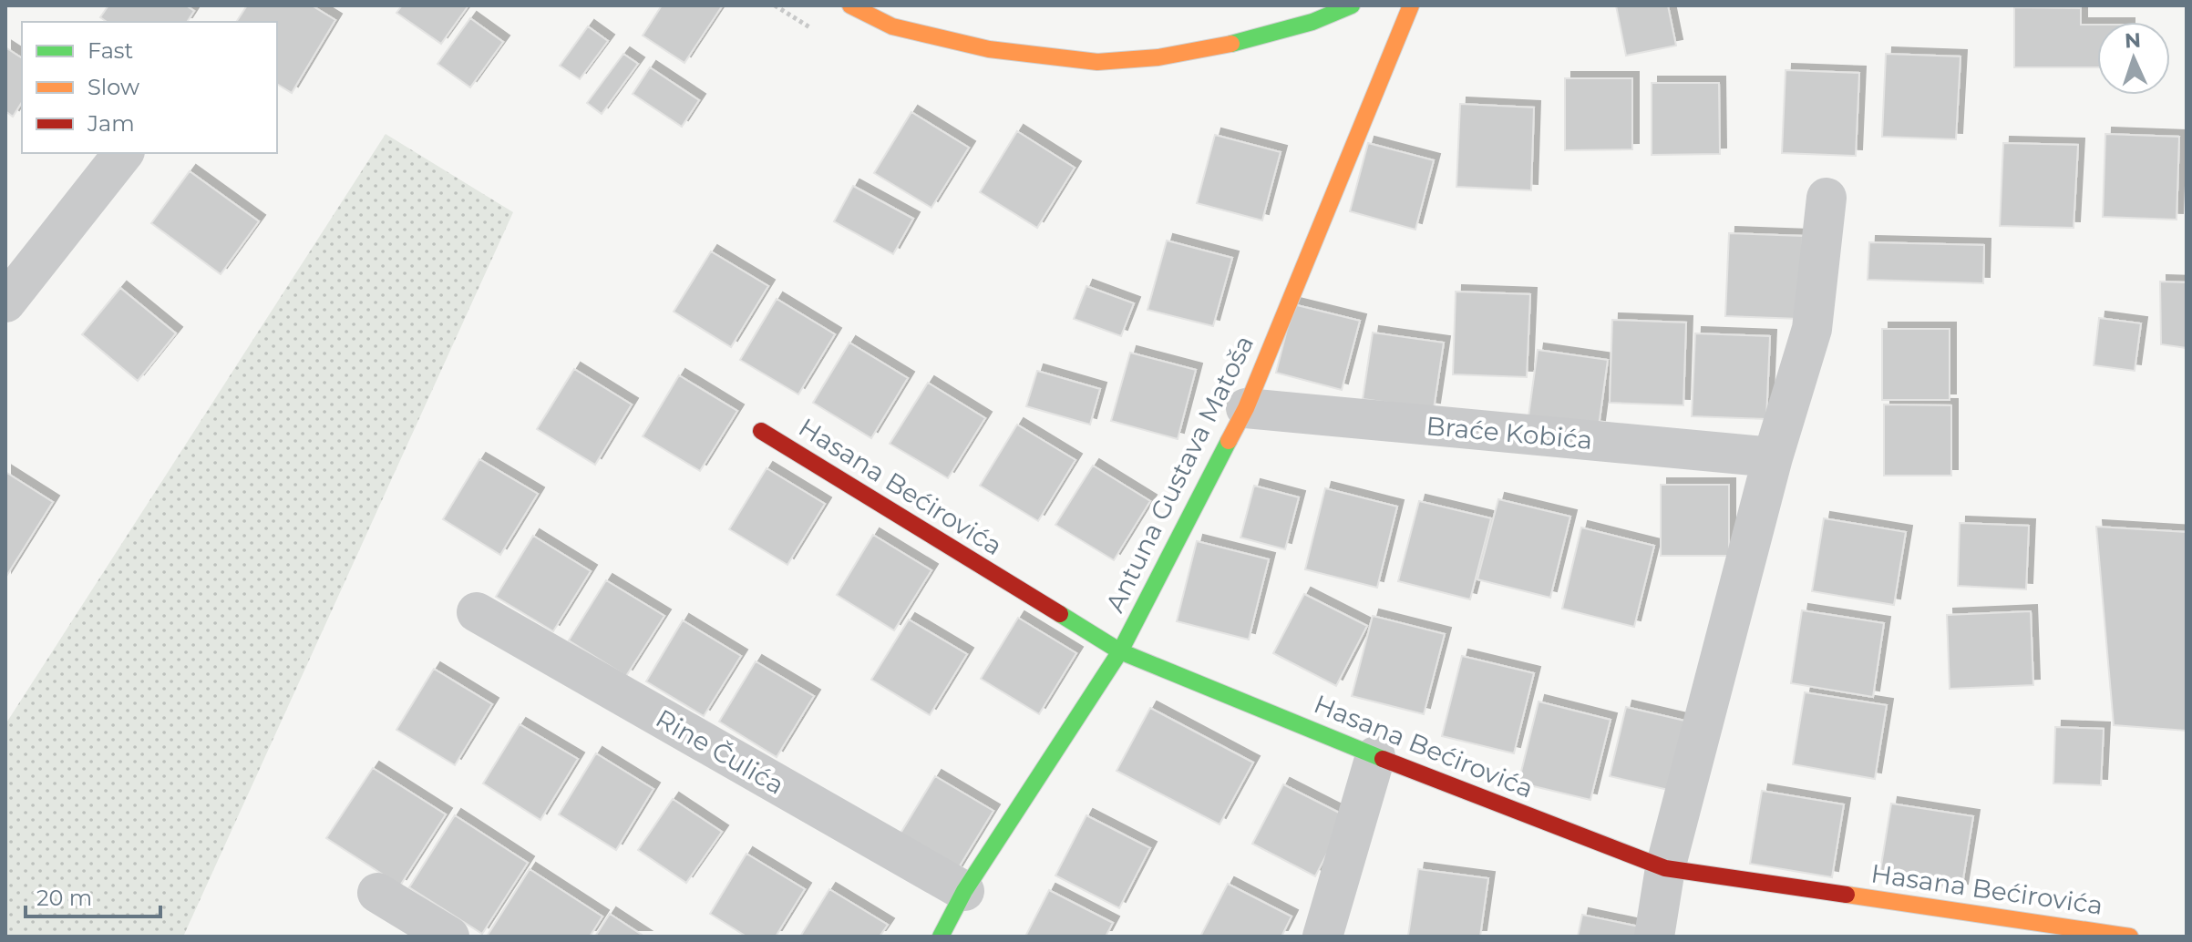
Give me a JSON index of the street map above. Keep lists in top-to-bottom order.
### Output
{
  "streets": {
    "street": [
      "Braće Kobića",
      "Antuna Gustava Matoša",
      "Hasana Bećirovića",
      "Rine Čulića"
    ]
  },
  "crossings": [
    ["Braće Kobića", "Antuna Gustava Matoša"],
    ["Antuna Gustava Matoša", "Hasana Bećirovića"],
    ["Antuna Gustava Matoša", "Rine Čulića"]
  ],
  "legend": ["Fast", "Slow", "Jam"],
  "scale_bar": "20 m",
  "north": "top"
}
